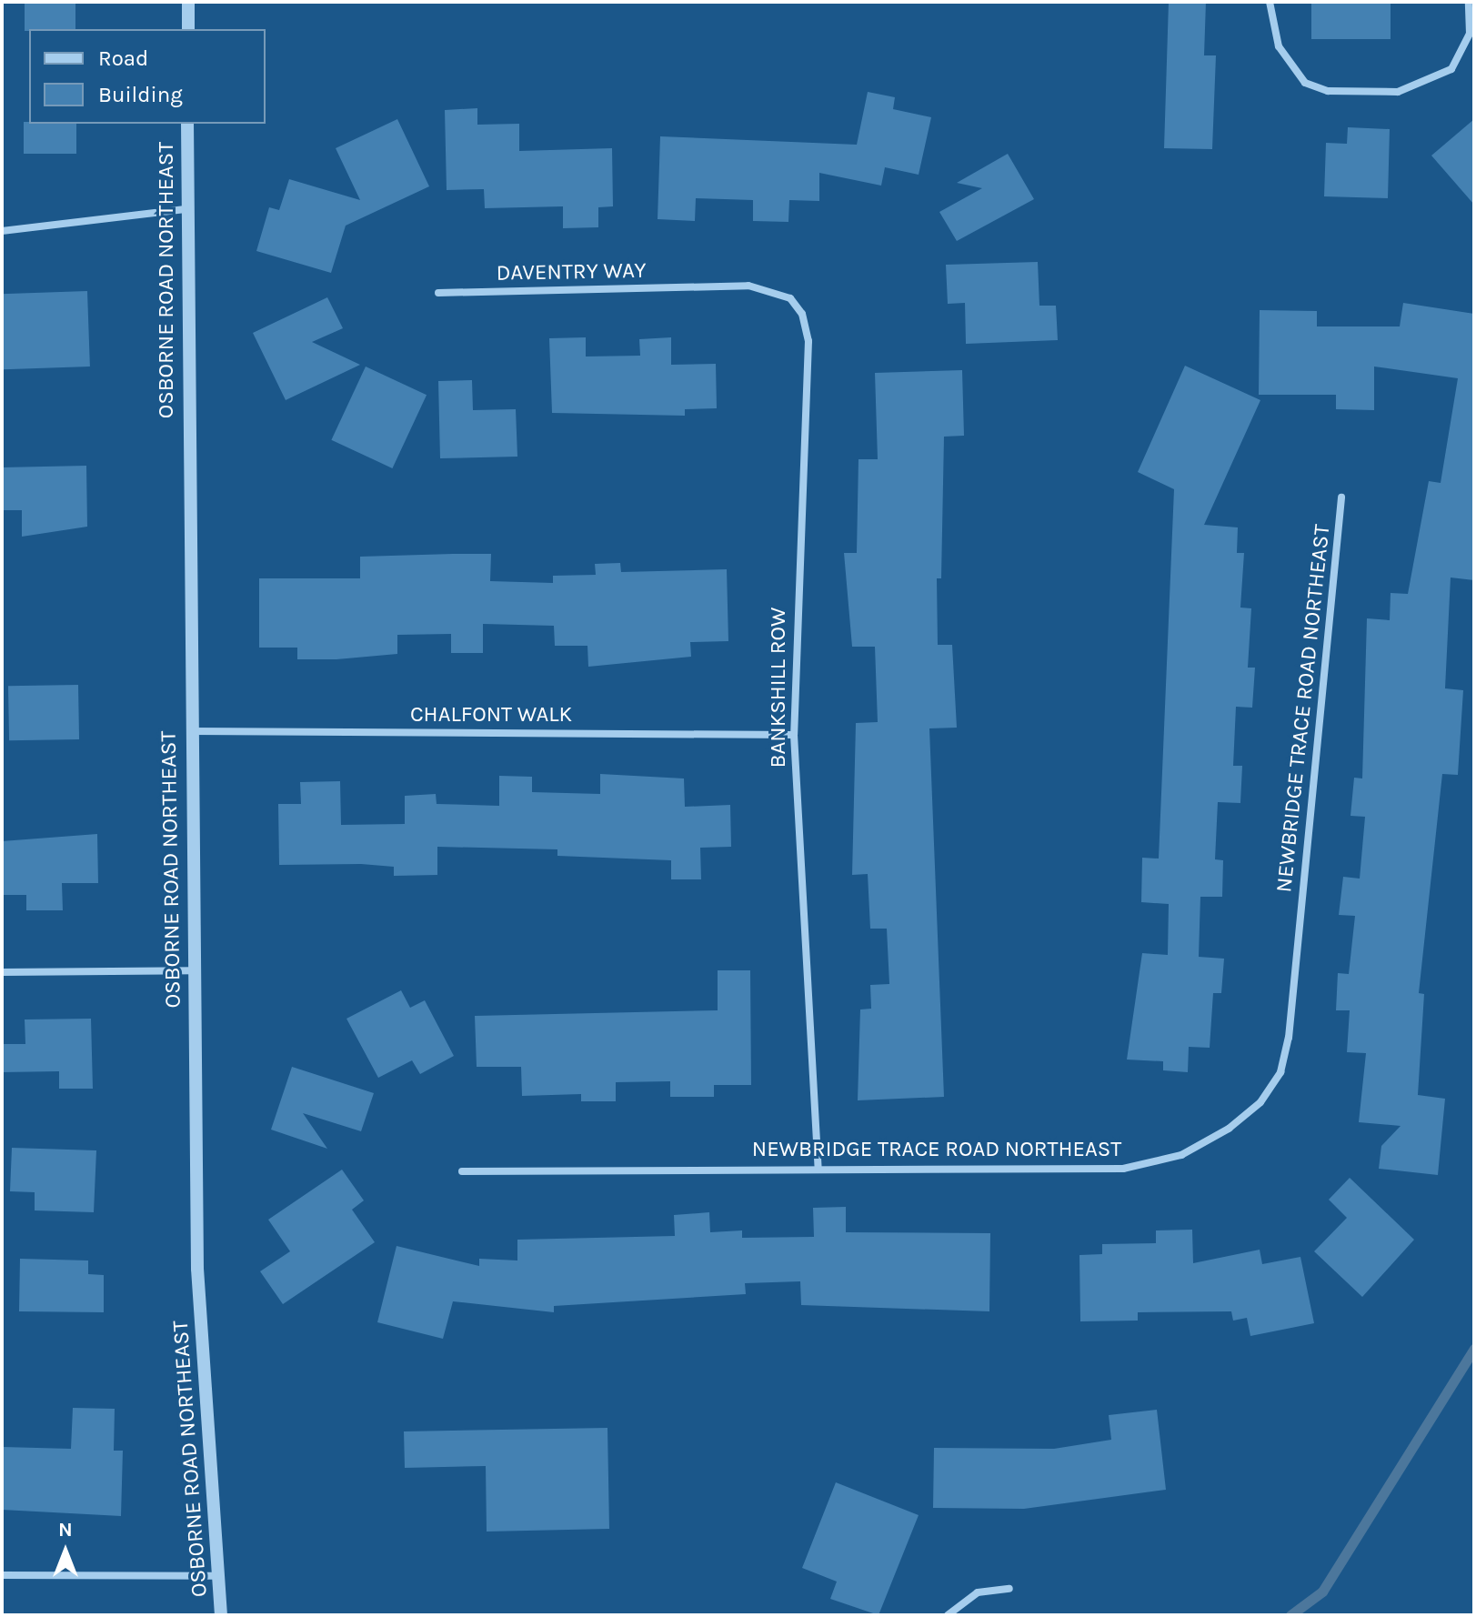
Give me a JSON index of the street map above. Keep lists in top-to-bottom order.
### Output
{
  "streets": {
    "street": [
      "DAVENTRY WAY",
      "OSBORNE ROAD NORTHEAST",
      "BANKSHILL ROW",
      "NEWBRIDGE TRACE ROAD NORTHEAST",
      "CHALFONT WALK"
    ]
  },
  "crossings": [
    ["DAVENTRY WAY", "BANKSHILL ROW"],
    ["OSBORNE ROAD NORTHEAST", "CHALFONT WALK"],
    ["BANKSHILL ROW", "NEWBRIDGE TRACE ROAD NORTHEAST"],
    ["BANKSHILL ROW", "CHALFONT WALK"]
  ],
  "legend": ["Road", "Building"],
  "north": "top"
}
